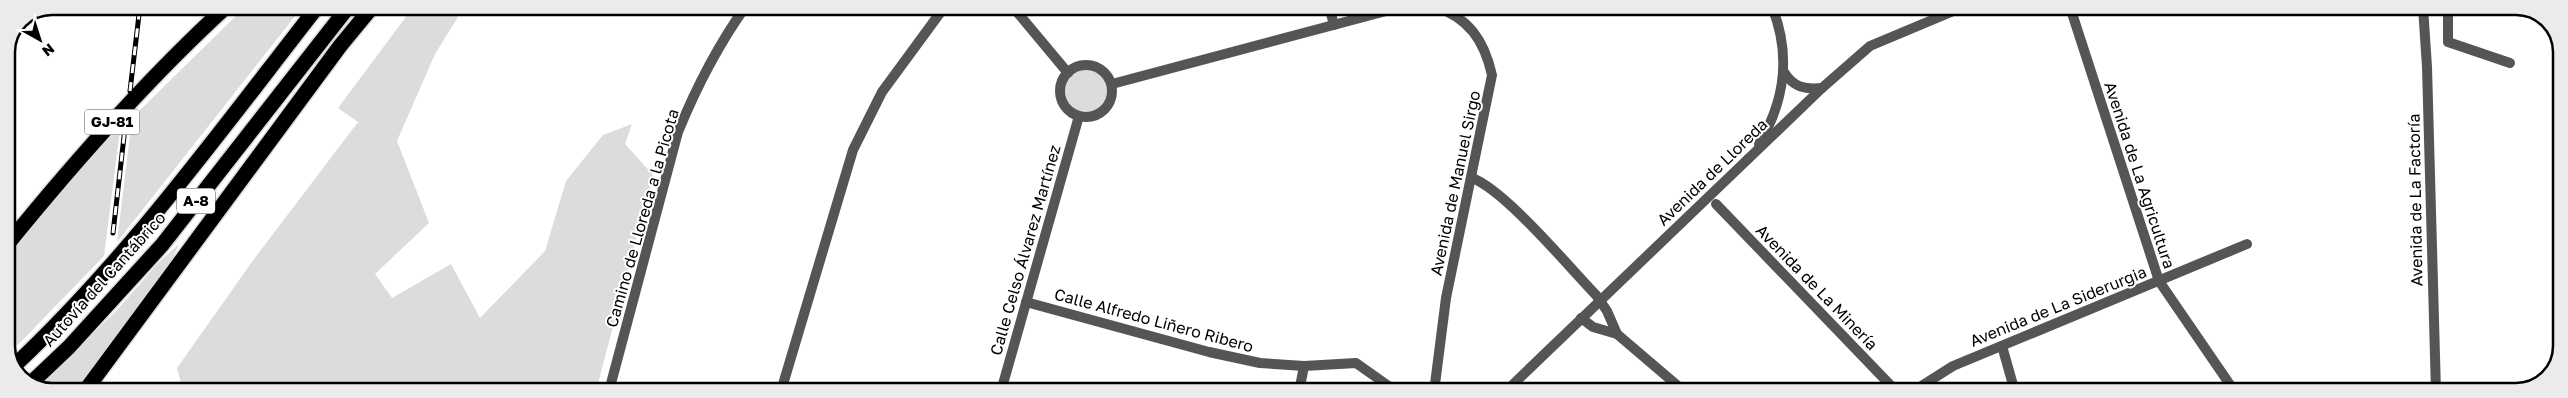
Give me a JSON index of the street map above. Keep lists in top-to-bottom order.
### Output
{
  "streets": {
    "highway": ["GJ-81", "A-8", "Autovía del Cantábrico"],
    "street": [
      "Avenida de Lloreda",
      "Avenida de La Agricultura",
      "Avenida de Manuel Sirgo",
      "Avenida de La Factoría",
      "Camino de Lloreda a la Picota",
      "Calle Celso Álvarez Martínez",
      "Avenida de La Minería",
      "Avenida de La Siderurgia",
      "Calle Alfredo Liñero Ribero"
    ]
  },
  "crossings": [
    ["Avenida de La Agricultura", "Avenida de La Siderurgia"],
    ["Calle Celso Álvarez Martínez", "Calle Alfredo Liñero Ribero"]
  ],
  "north": "bottom right"
}
